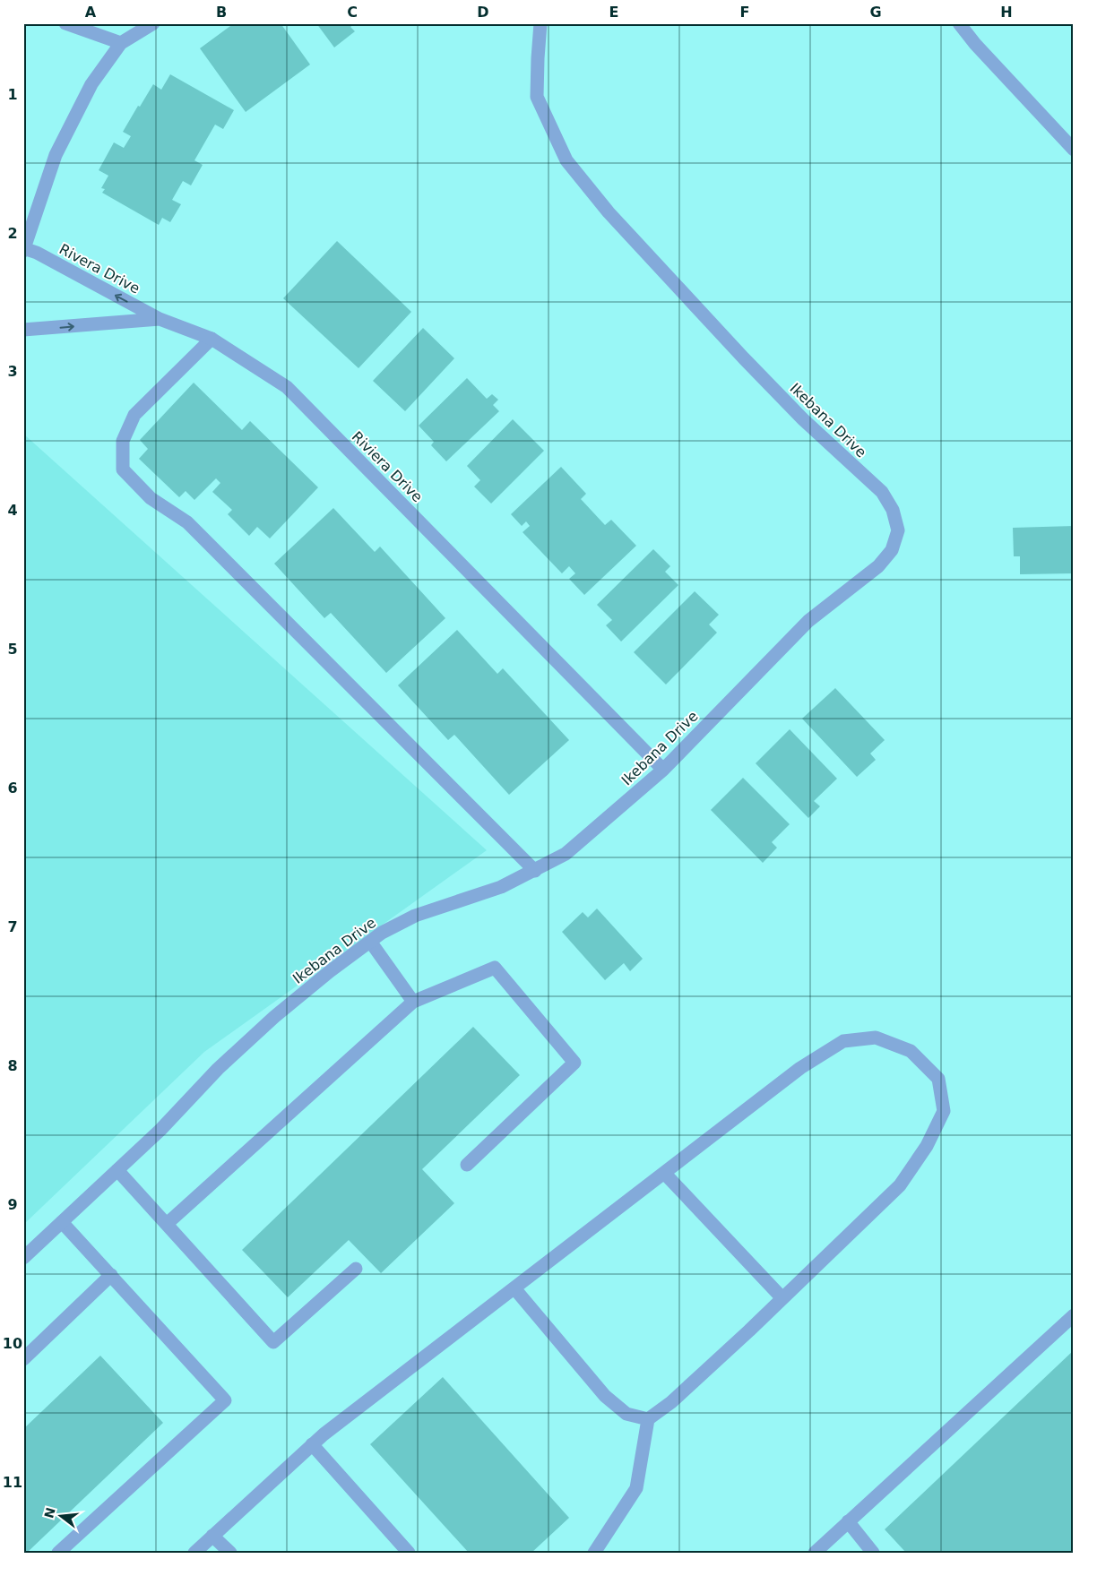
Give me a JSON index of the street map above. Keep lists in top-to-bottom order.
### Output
{
  "streets": {
    "street": ["Rivera Drive", "Ikebana Drive", "Riviera Drive"]
  },
  "crossings": [
    ["Rivera Drive", "Riviera Drive"],
    ["Ikebana Drive", "Riviera Drive"]
  ],
  "one_way": ["Rivera Drive"],
  "north": "left",
  "grid": {
    "columns": [
      "A",
      "B",
      "C",
      "D",
      "E",
      "F",
      "G",
      "H"
    ],
    "rows": [
      "1",
      "2",
      "3",
      "4",
      "5",
      "6",
      "7",
      "8",
      "9",
      "10",
      "11"
    ]
  }
}
